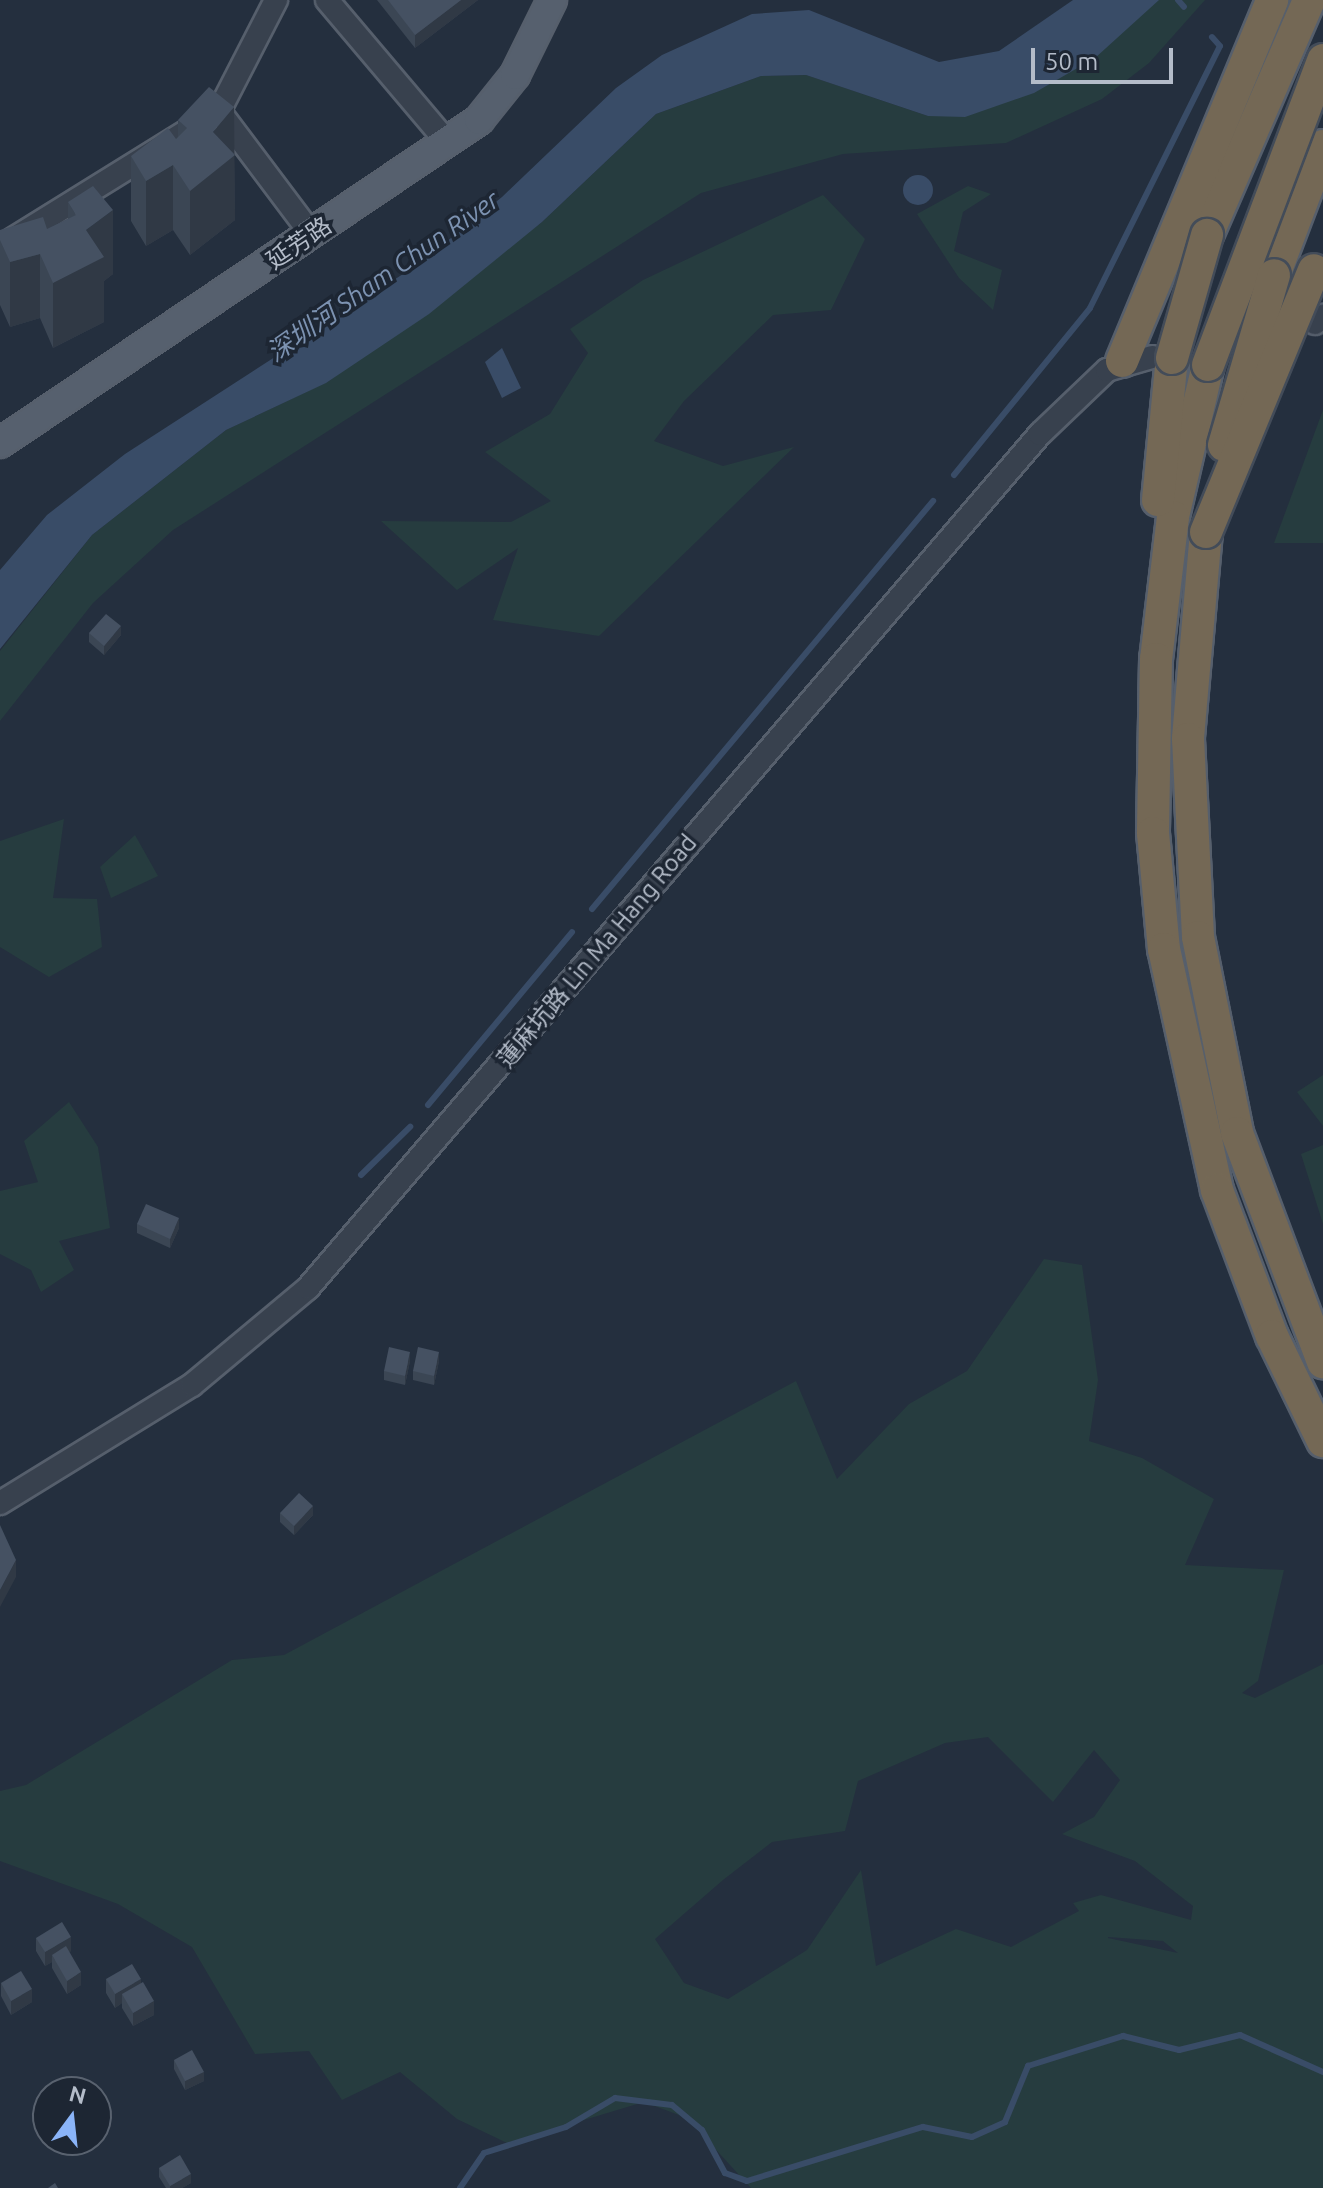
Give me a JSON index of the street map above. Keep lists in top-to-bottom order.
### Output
{
  "streets": {
    "main road": ["延芳路"],
    "street": ["蓮麻坑路 Lin Ma Hang Road"]
  },
  "water": ["深圳河 Sham Chun River"],
  "scale_bar": "50 m",
  "north": "top"
}
